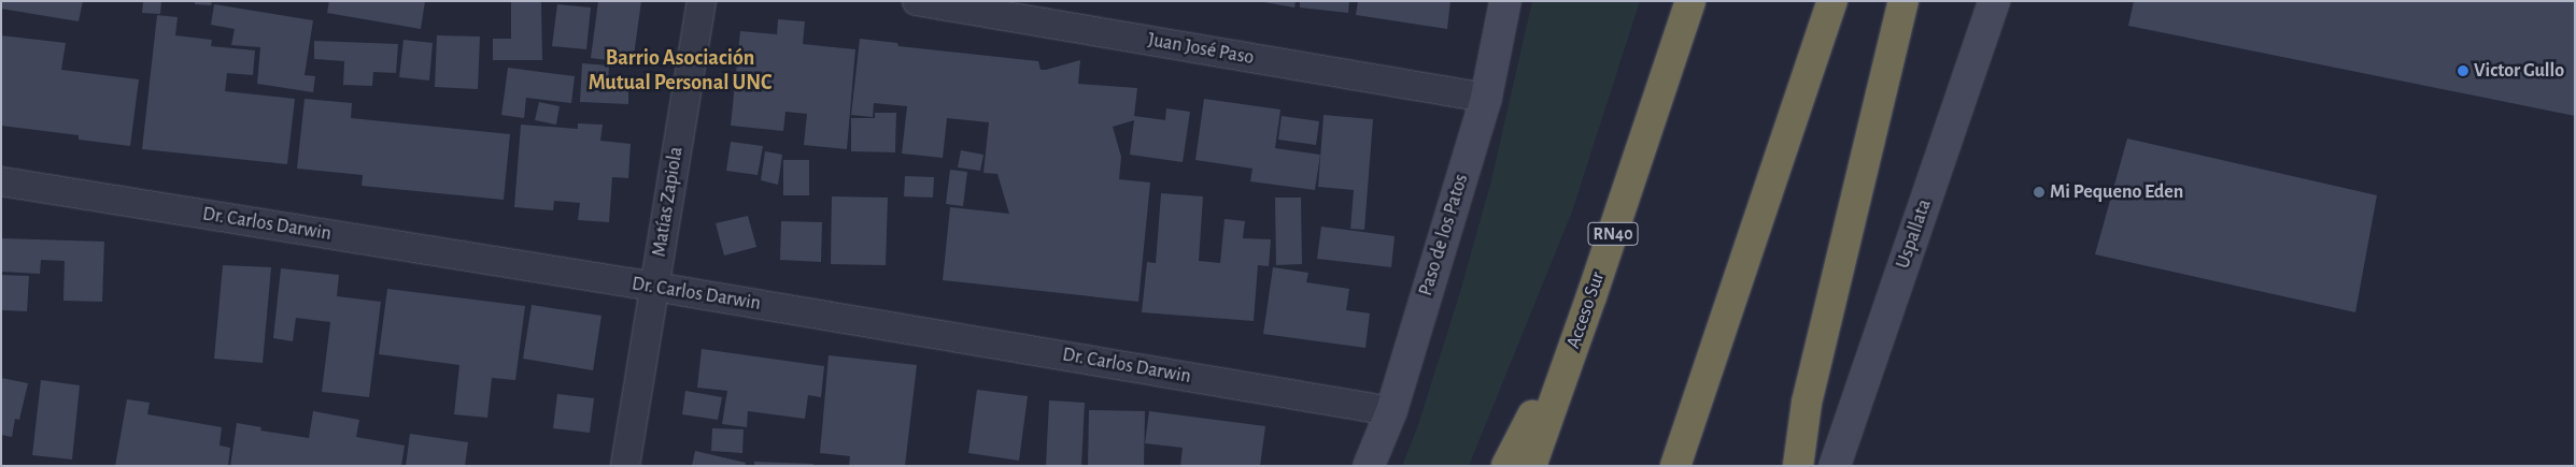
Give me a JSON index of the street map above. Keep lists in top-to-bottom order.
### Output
{
  "streets": {
    "highway": ["RN40", "Acceso Sur"],
    "street": [
      "Juan José Paso",
      "Matías Zapiola",
      "Dr. Carlos Darwin",
      "Uspallata",
      "Paso de los Patos"
    ]
  },
  "crossings": [
    ["Juan José Paso", "Paso de los Patos"],
    ["Matías Zapiola", "Dr. Carlos Darwin"],
    ["Dr. Carlos Darwin", "Paso de los Patos"]
  ],
  "districts": ["Barrio Asociación Mutual Personal UNC"],
  "places": ["Victor Gullo", "Mi Pequeno Eden"]
}
